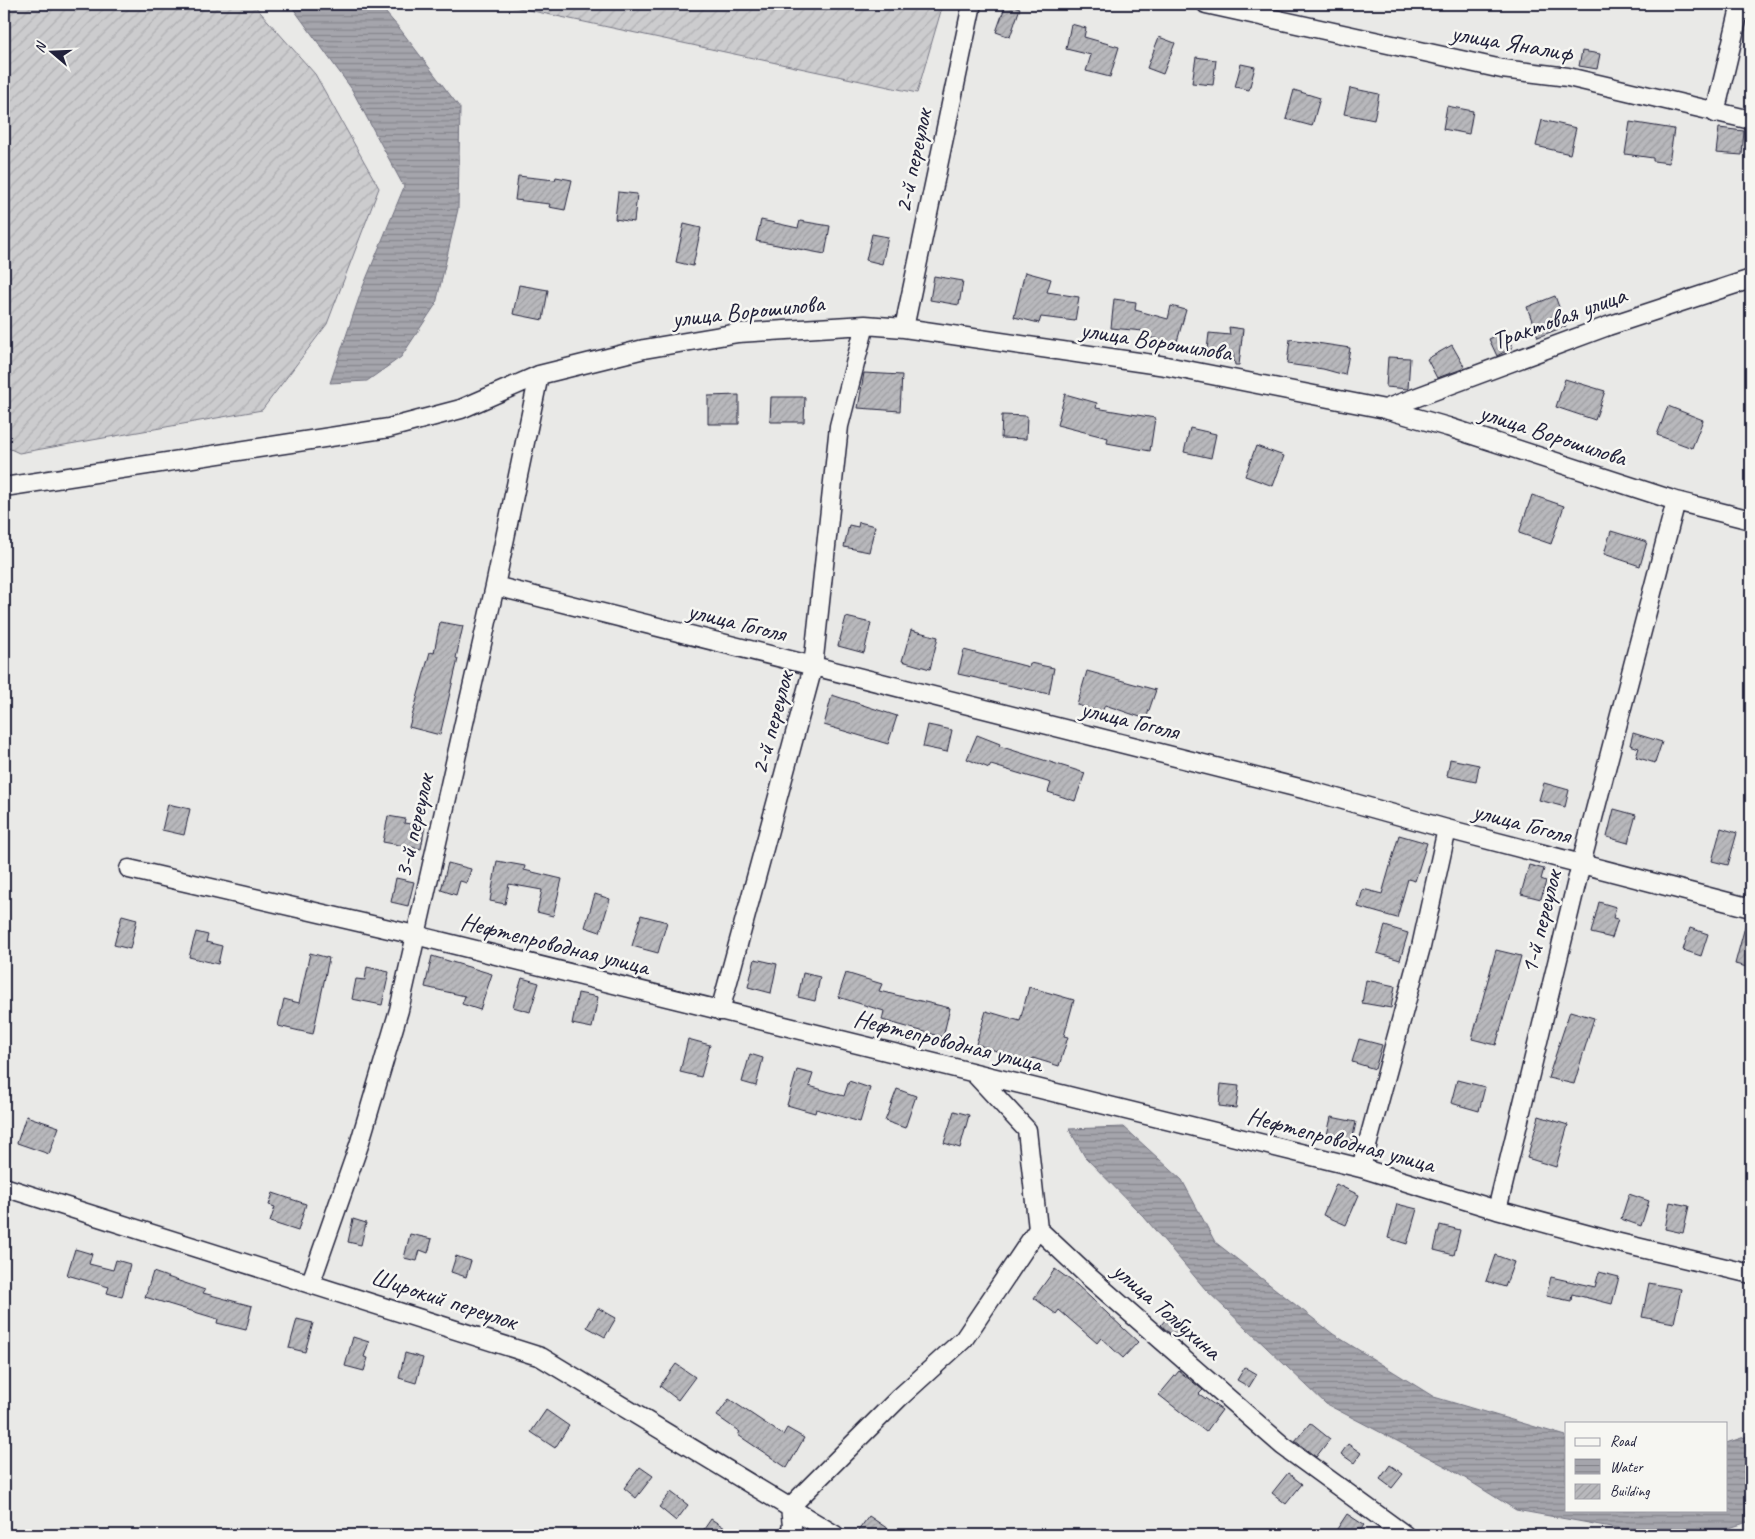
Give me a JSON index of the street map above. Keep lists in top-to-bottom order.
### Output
{
  "streets": {
    "street": [
      "улица Яналиф",
      "2-й переулок",
      "улица Ворошилова",
      "Трактовая улица",
      "улица Гоголя",
      "3-й переулок",
      "1-й переулок",
      "Нефтепроводная улица",
      "Широкий переулок",
      "улица Толбухина"
    ]
  },
  "crossings": [
    ["2-й переулок", "улица Ворошилова"],
    ["2-й переулок", "улица Гоголя"],
    ["2-й переулок", "Нефтепроводная улица"],
    ["улица Ворошилова", "Трактовая улица"],
    ["улица Ворошилова", "3-й переулок"],
    ["улица Ворошилова", "1-й переулок"],
    ["улица Гоголя", "3-й переулок"],
    ["улица Гоголя", "1-й переулок"],
    ["3-й переулок", "Нефтепроводная улица"],
    ["3-й переулок", "Широкий переулок"],
    ["1-й переулок", "Нефтепроводная улица"]
  ],
  "legend": ["Road", "Water", "Building"],
  "north": "left"
}
